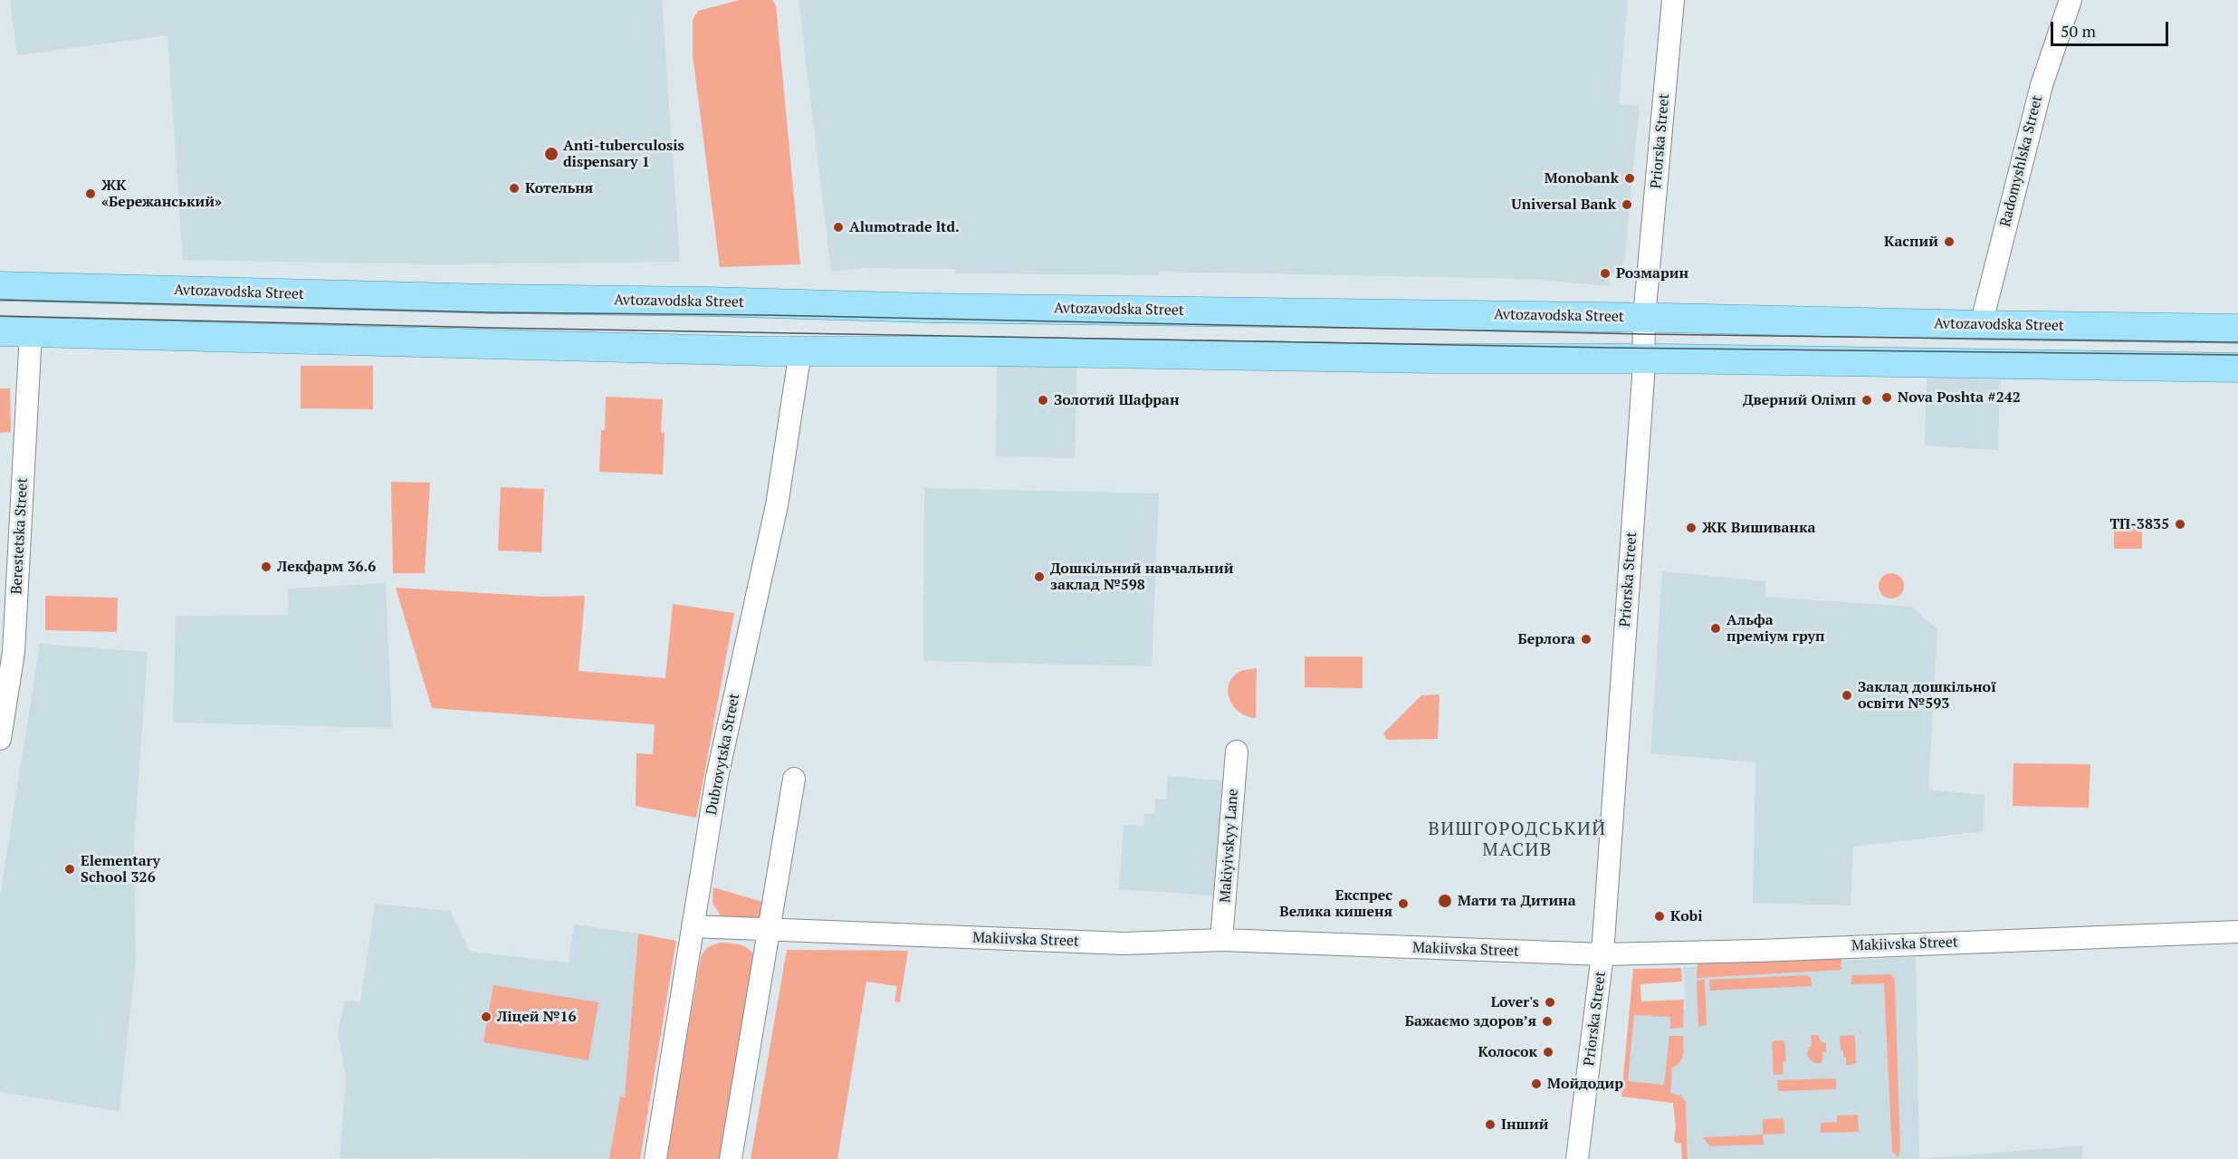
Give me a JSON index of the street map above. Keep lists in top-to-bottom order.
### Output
{
  "streets": {
    "main road": ["Avtozavodska Street"],
    "street": [
      "Priorska Street",
      "Radomyshlska Street",
      "Berestetska Street",
      "Dubrovytska Street",
      "Makiyivskyy Lane",
      "Makiivska Street"
    ]
  },
  "crossings": [
    ["Priorska Street", "Avtozavodska Street"],
    ["Priorska Street", "Makiivska Street"],
    ["Radomyshlska Street", "Avtozavodska Street"],
    ["Dubrovytska Street", "Makiivska Street"],
    ["Makiyivskyy Lane", "Makiivska Street"]
  ],
  "districts": ["ВИШГОРОДСЬКИЙ МАСИВ"],
  "places": [
    "Anti-tuberculosis dispensary 1",
    "Monobank",
    "Котельня",
    "ЖК «Бережанський»",
    "Universal Bank",
    "Alumotrade ltd.",
    "Каспий",
    "Розмарин",
    "Nova Poshta #242",
    "Золотий Шафран",
    "Дверний Олімп",
    "ТП-3835",
    "ЖК Вишиванка",
    "Лекфарм 36.6",
    "Дошкільний навчальний заклад №598",
    "Альфа преміум груп",
    "Берлога",
    "Заклад дошкільної освіти №593",
    "Elementary School 326",
    "Мати та Дитина",
    "Експрес Велика кишеня",
    "Кobi",
    "Lover's",
    "Ліцей №16",
    "Бажаємо здоровʼя",
    "Колосок",
    "Мойдодир",
    "Інший"
  ],
  "scale_bar": "50 m"
}
